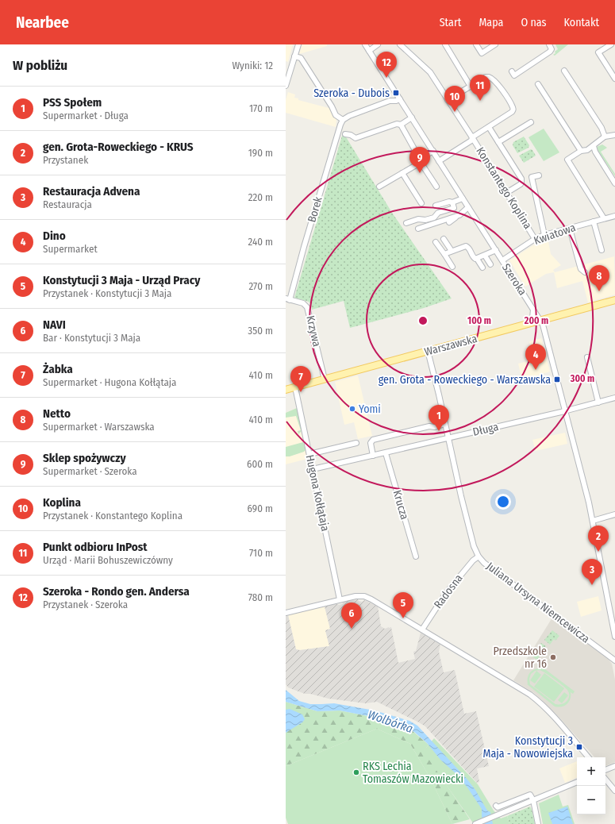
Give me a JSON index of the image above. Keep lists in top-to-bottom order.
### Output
{
  "streets": {
    "main road": ["Warszawska"],
    "street": [
      "Konstantego Koplina",
      "Borek",
      "Kwiatowa",
      "Szeroka",
      "Krzywa",
      "Długa",
      "Hugona Kołłątaja",
      "Krucza",
      "Radosna",
      "Juliana Ursyna Niemcewicza"
    ]
  },
  "crossings": [
    ["Konstantego Koplina", "Kwiatowa"],
    ["Konstantego Koplina", "Szeroka"],
    ["Borek", "Krzywa"],
    ["Kwiatowa", "Szeroka"],
    ["Szeroka", "Warszawska"],
    ["Szeroka", "Długa"],
    ["Krzywa", "Warszawska"],
    ["Warszawska", "Hugona Kołłątaja"],
    ["Warszawska", "Juliana Ursyna Niemcewicza"],
    ["Długa", "Hugona Kołłątaja"],
    ["Długa", "Krucza"],
    ["Długa", "Juliana Ursyna Niemcewicza"],
    ["Radosna", "Juliana Ursyna Niemcewicza"]
  ],
  "water": ["Wolbórka"],
  "places": {
    "transit": ["Szeroka - Dubois", "gen. Grota - Roweckiego - Warszawska", "Konstytucji 3 Maja - Nowowiejska"],
    "other": ["Yomi", "Przedszkole nr 16", "RKS Lechia Tomaszów Mazowiecki"]
  },
  "page": {
    "header": "Nearbee",
    "nav": [
      "Start",
      "Mapa",
      "O nas",
      "Kontakt"
    ],
    "heading": ["W pobliżu", "Wyniki: 12"],
    "pins": [
      "12",
      "11",
      "10",
      "9",
      "8",
      "4",
      "7",
      "1",
      "2",
      "3",
      "5",
      "6"
    ],
    "list": [
      {
        "mark": "1",
        "name": "PSS Społem",
        "note": "Supermarket · Długa",
        "value": "170 m"
      },
      {
        "mark": "2",
        "name": "gen. Grota-Roweckiego - KRUS",
        "note": "Przystanek",
        "value": "190 m"
      },
      {
        "mark": "3",
        "name": "Restauracja Advena",
        "note": "Restauracja",
        "value": "220 m"
      },
      {
        "mark": "4",
        "name": "Dino",
        "note": "Supermarket",
        "value": "240 m"
      },
      {
        "mark": "5",
        "name": "Konstytucji 3 Maja - Urząd Pracy",
        "note": "Przystanek · Konstytucji 3 Maja",
        "value": "270 m"
      },
      {
        "mark": "6",
        "name": "NAVI",
        "note": "Bar · Konstytucji 3 Maja",
        "value": "350 m"
      },
      {
        "mark": "7",
        "name": "Żabka",
        "note": "Supermarket · Hugona Kołłątaja",
        "value": "410 m"
      },
      {
        "mark": "8",
        "name": "Netto",
        "note": "Supermarket · Warszawska",
        "value": "410 m"
      },
      {
        "mark": "9",
        "name": "Sklep spożywczy",
        "note": "Supermarket · Szeroka",
        "value": "600 m"
      },
      {
        "mark": "10",
        "name": "Koplina",
        "note": "Przystanek · Konstantego Koplina",
        "value": "690 m"
      },
      {
        "mark": "11",
        "name": "Punkt odbioru InPost",
        "note": "Urząd · Marii Bohuszewiczówny",
        "value": "710 m"
      },
      {
        "mark": "12",
        "name": "Szeroka - Rondo gen. Andersa",
        "note": "Przystanek · Szeroka",
        "value": "780 m"
      }
    ],
    "map_buttons": ["+", "−"]
  },
  "rings": ["100 m", "200 m", "300 m"]
}
